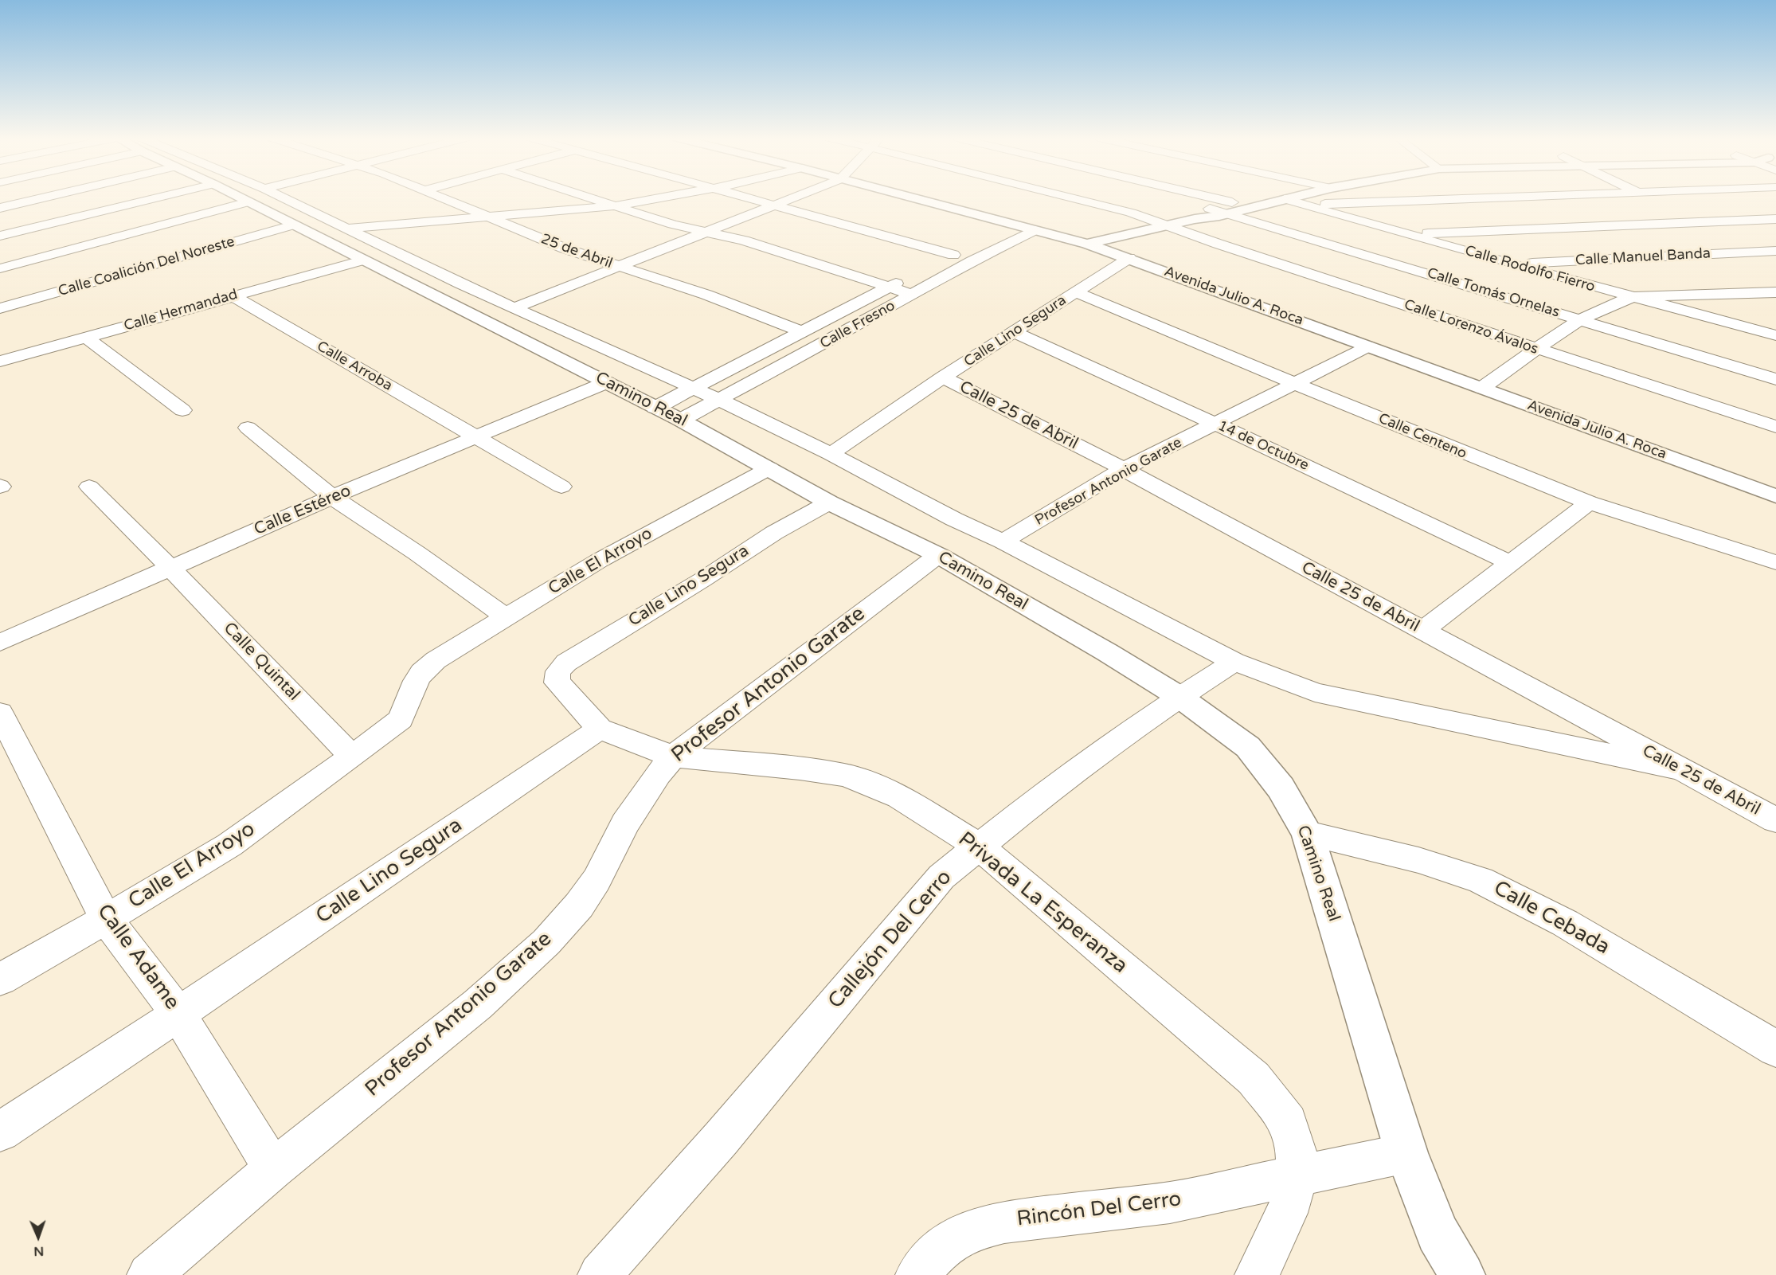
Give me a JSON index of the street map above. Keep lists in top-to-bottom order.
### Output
{
  "streets": {
    "street": [
      "25 de Abril",
      "Calle Manuel Banda",
      "Calle Coalición Del Noreste",
      "Calle Rodolfo Fierro",
      "Calle Tomás Ornelas",
      "Avenida Julio A. Roca",
      "Calle Hermandad",
      "Calle Fresno",
      "Calle Lorenzo Ávalos",
      "Calle Lino Segura",
      "Calle Arroba",
      "Camino Real",
      "Calle 25 de Abril",
      "Calle Centeno",
      "14 de Octubre",
      "Profesor Antonio Garate",
      "Calle Estéreo",
      "Calle El Arroyo",
      "Calle Quintal",
      "Privada La Esperanza",
      "Calle Cebada",
      "Callejón Del Cerro",
      "Calle Adame",
      "Rincón Del Cerro"
    ]
  },
  "crossings": [
    ["25 de Abril", "Calle Coalición Del Noreste"],
    ["25 de Abril", "Calle Fresno"],
    ["Calle Manuel Banda", "Calle Rodolfo Fierro"],
    ["Calle Coalición Del Noreste", "Camino Real"],
    ["Avenida Julio A. Roca", "Calle Fresno"],
    ["Avenida Julio A. Roca", "Calle Lino Segura"],
    ["Avenida Julio A. Roca", "Profesor Antonio Garate"],
    ["Calle Hermandad", "Calle Arroba"],
    ["Calle Hermandad", "Camino Real"],
    ["Calle Fresno", "Camino Real"],
    ["Calle Lino Segura", "Camino Real"],
    ["Calle Lino Segura", "Calle 25 de Abril"],
    ["Calle Lino Segura", "Calle Centeno"],
    ["Calle Lino Segura", "14 de Octubre"],
    ["Calle Lino Segura", "Privada La Esperanza"],
    ["Calle Lino Segura", "Calle Adame"],
    ["Calle Arroba", "Calle Estéreo"],
    ["Camino Real", "Calle 25 de Abril"],
    ["Camino Real", "Profesor Antonio Garate"],
    ["Camino Real", "Calle Estéreo"],
    ["Camino Real", "Calle El Arroyo"],
    ["Camino Real", "Calle Cebada"],
    ["Camino Real", "Callejón Del Cerro"],
    ["Calle 25 de Abril", "Profesor Antonio Garate"],
    ["Calle Centeno", "Profesor Antonio Garate"],
    ["14 de Octubre", "Profesor Antonio Garate"],
    ["Profesor Antonio Garate", "Privada La Esperanza"],
    ["Profesor Antonio Garate", "Calle Adame"],
    ["Calle Estéreo", "Calle Quintal"],
    ["Calle El Arroyo", "Calle Quintal"],
    ["Calle El Arroyo", "Calle Adame"],
    ["Privada La Esperanza", "Callejón Del Cerro"],
    ["Privada La Esperanza", "Rincón Del Cerro"]
  ],
  "north": "bottom"
}
